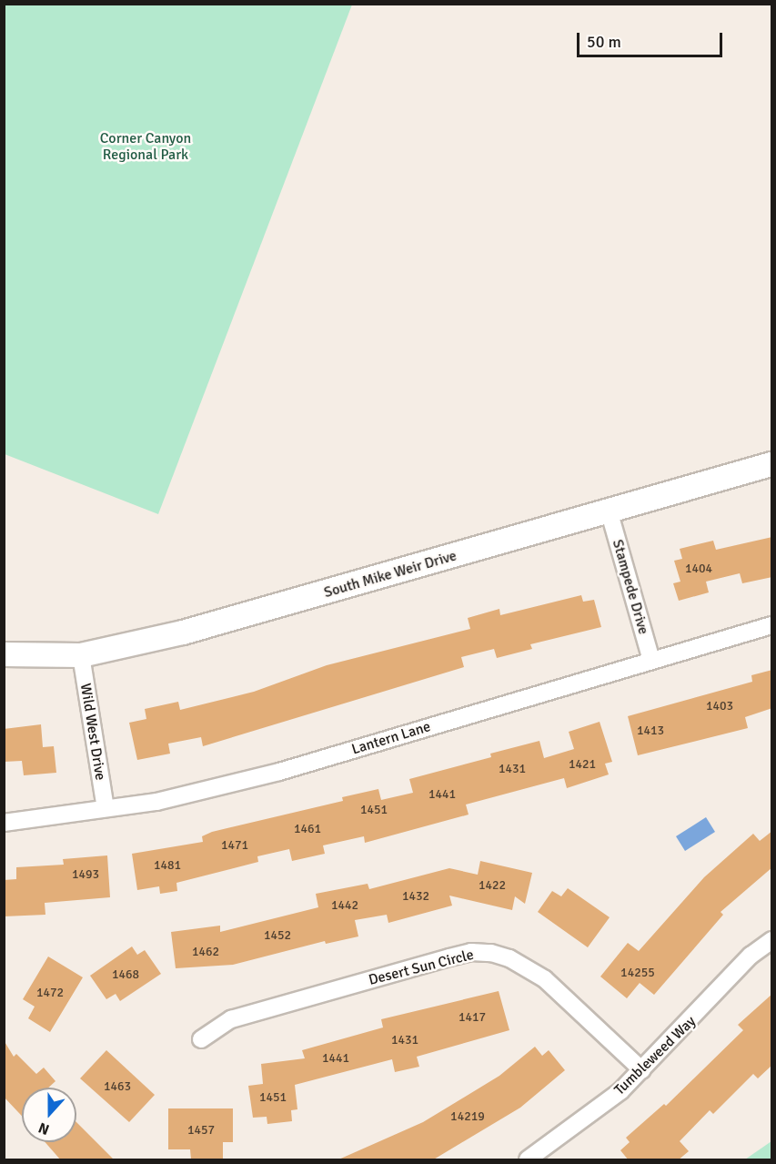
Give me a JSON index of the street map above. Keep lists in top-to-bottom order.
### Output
{
  "streets": {
    "street": [
      "South Mike Weir Drive",
      "Stampede Drive",
      "Wild West Drive",
      "Lantern Lane",
      "Desert Sun Circle",
      "Tumbleweed Way"
    ]
  },
  "crossings": [
    ["South Mike Weir Drive", "Stampede Drive"],
    ["South Mike Weir Drive", "Wild West Drive"],
    ["Stampede Drive", "Lantern Lane"],
    ["Wild West Drive", "Lantern Lane"],
    ["Desert Sun Circle", "Tumbleweed Way"]
  ],
  "parks": ["Corner Canyon Regional Park"],
  "house_numbers": [
    "1404",
    "1403",
    "1413",
    "1421",
    "1431",
    "1441",
    "1451",
    "1461",
    "1471",
    "1481",
    "1493",
    "1422",
    "1432",
    "1442",
    "1452",
    "1462",
    "14255",
    "1468",
    "1472",
    "1417",
    "1431",
    "1441",
    "1463",
    "1451",
    "14219",
    "1457"
  ],
  "scale_bar": "50 m",
  "north": "bottom"
}
